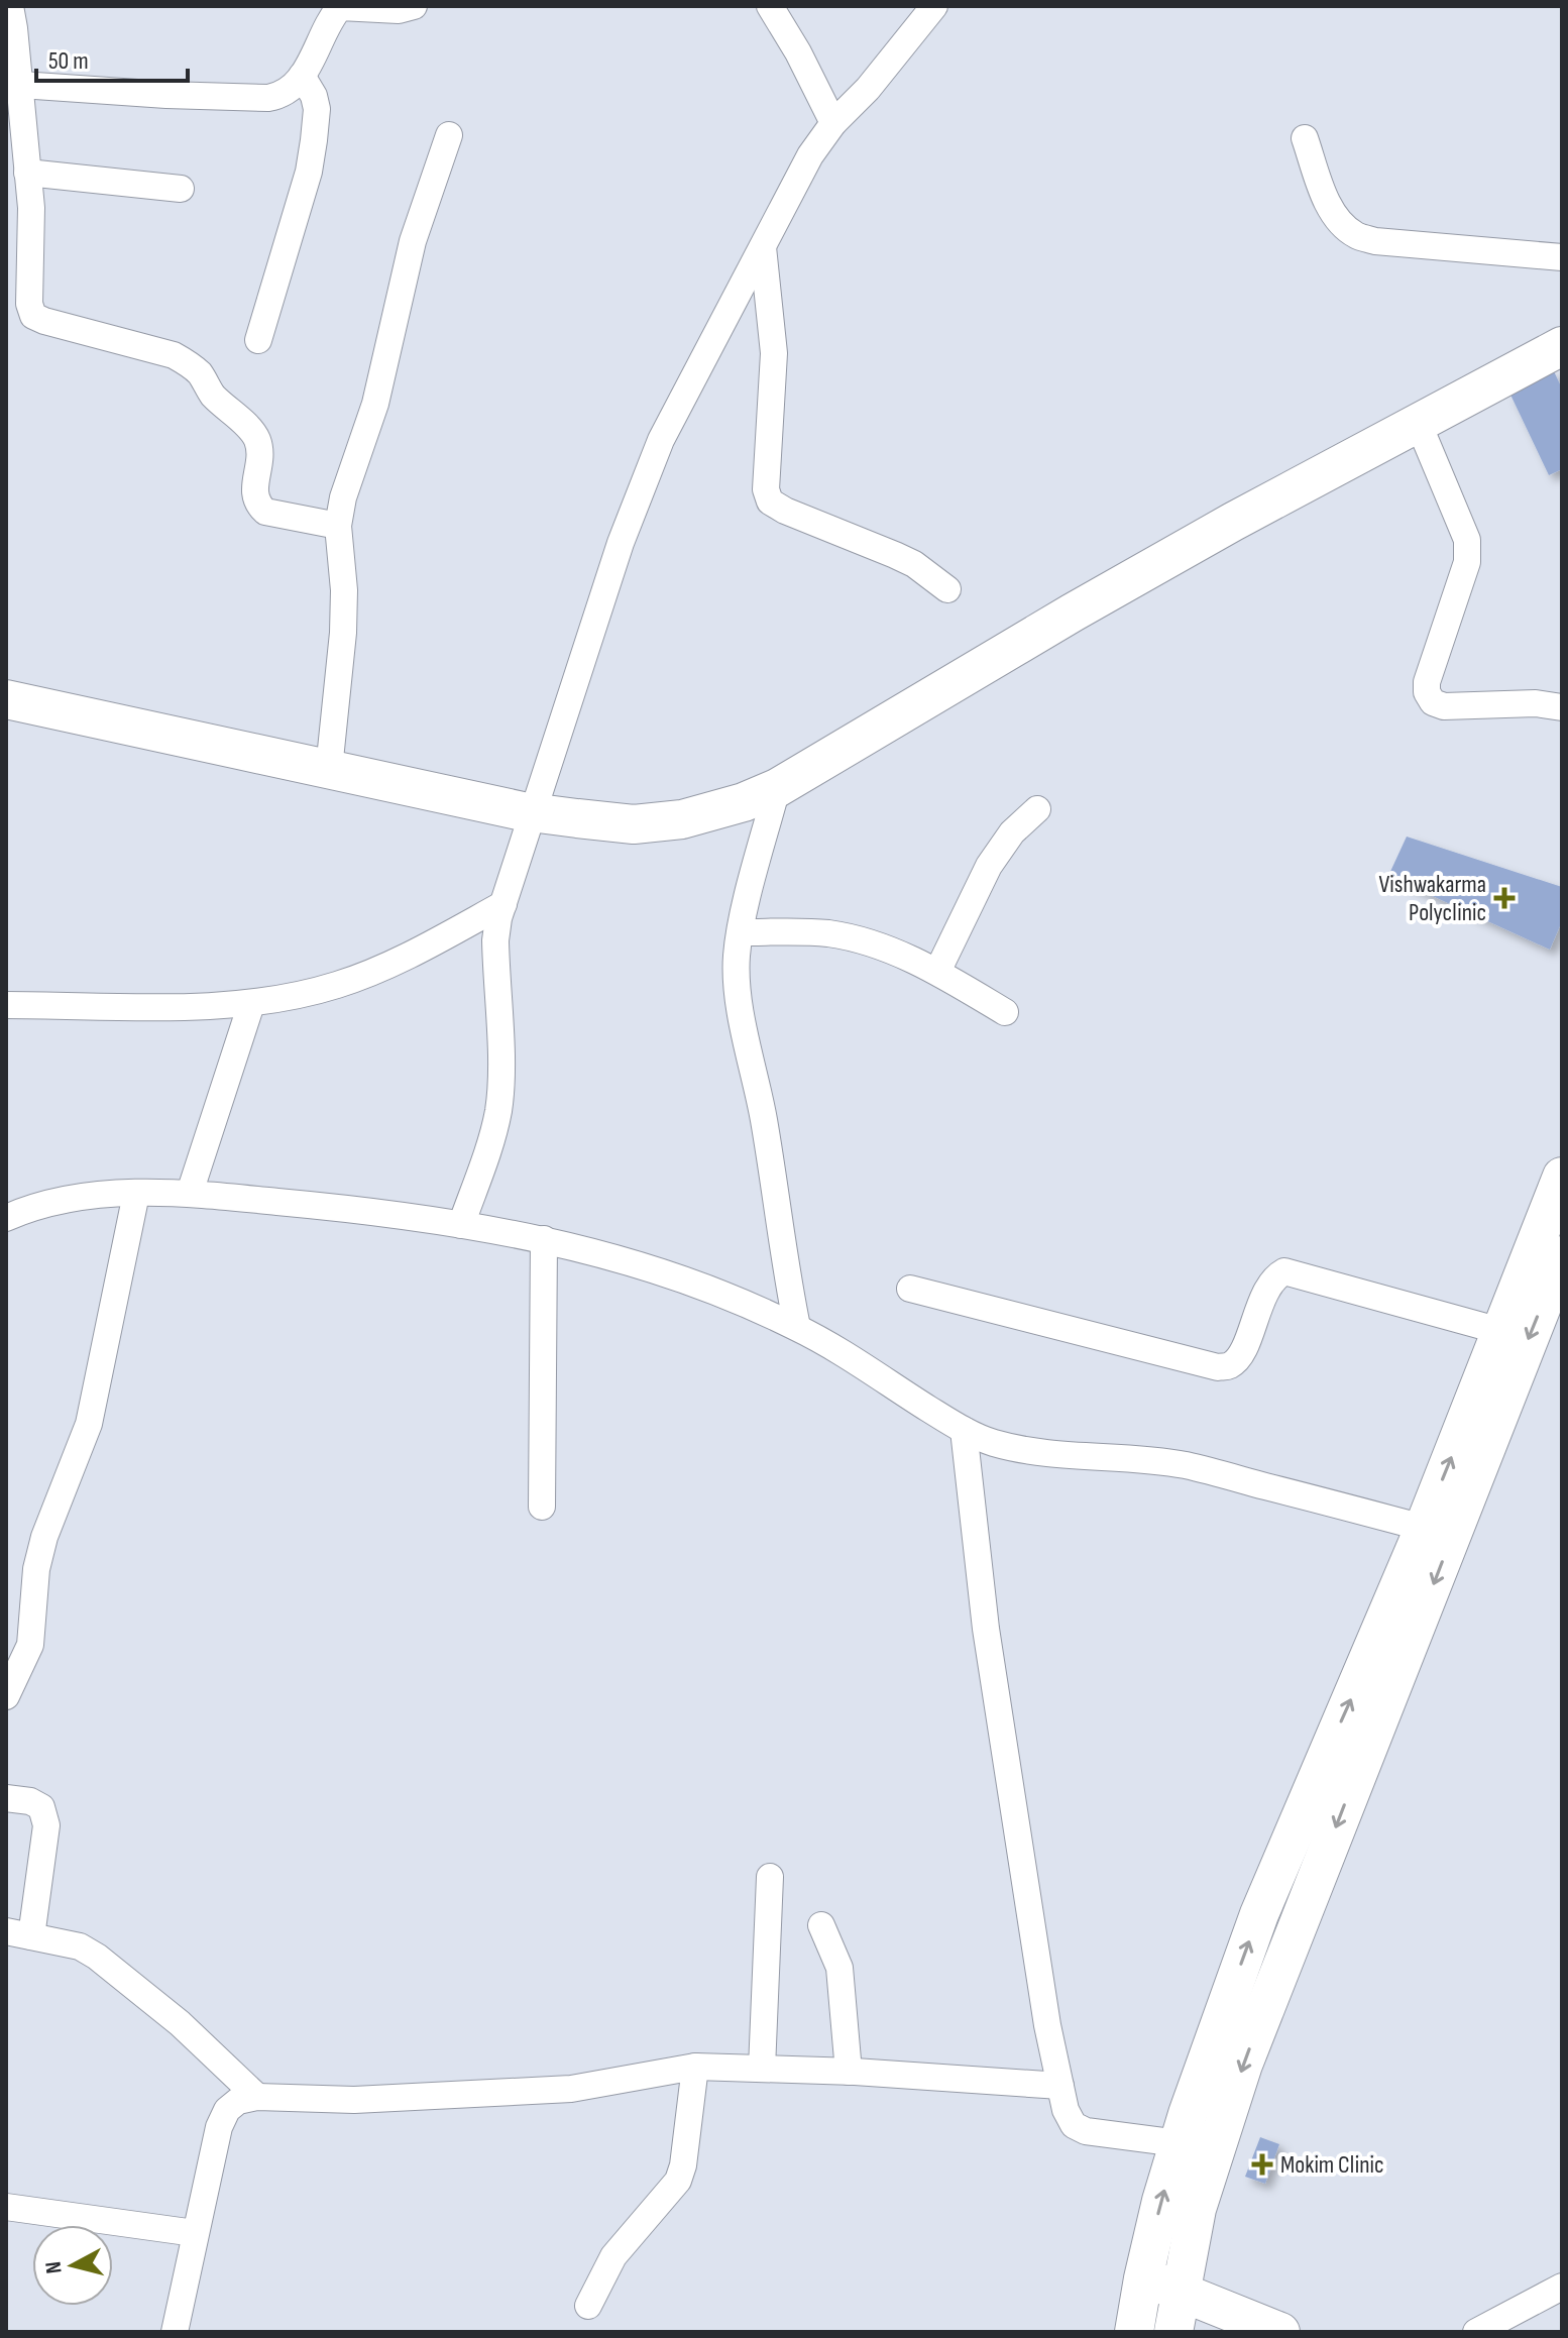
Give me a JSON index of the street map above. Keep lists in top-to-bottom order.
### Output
{
  "places": {
    "health": ["Vishwakarma Polyclinic", "Mokim Clinic"]
  },
  "scale_bar": "50 m",
  "north": "left"
}
